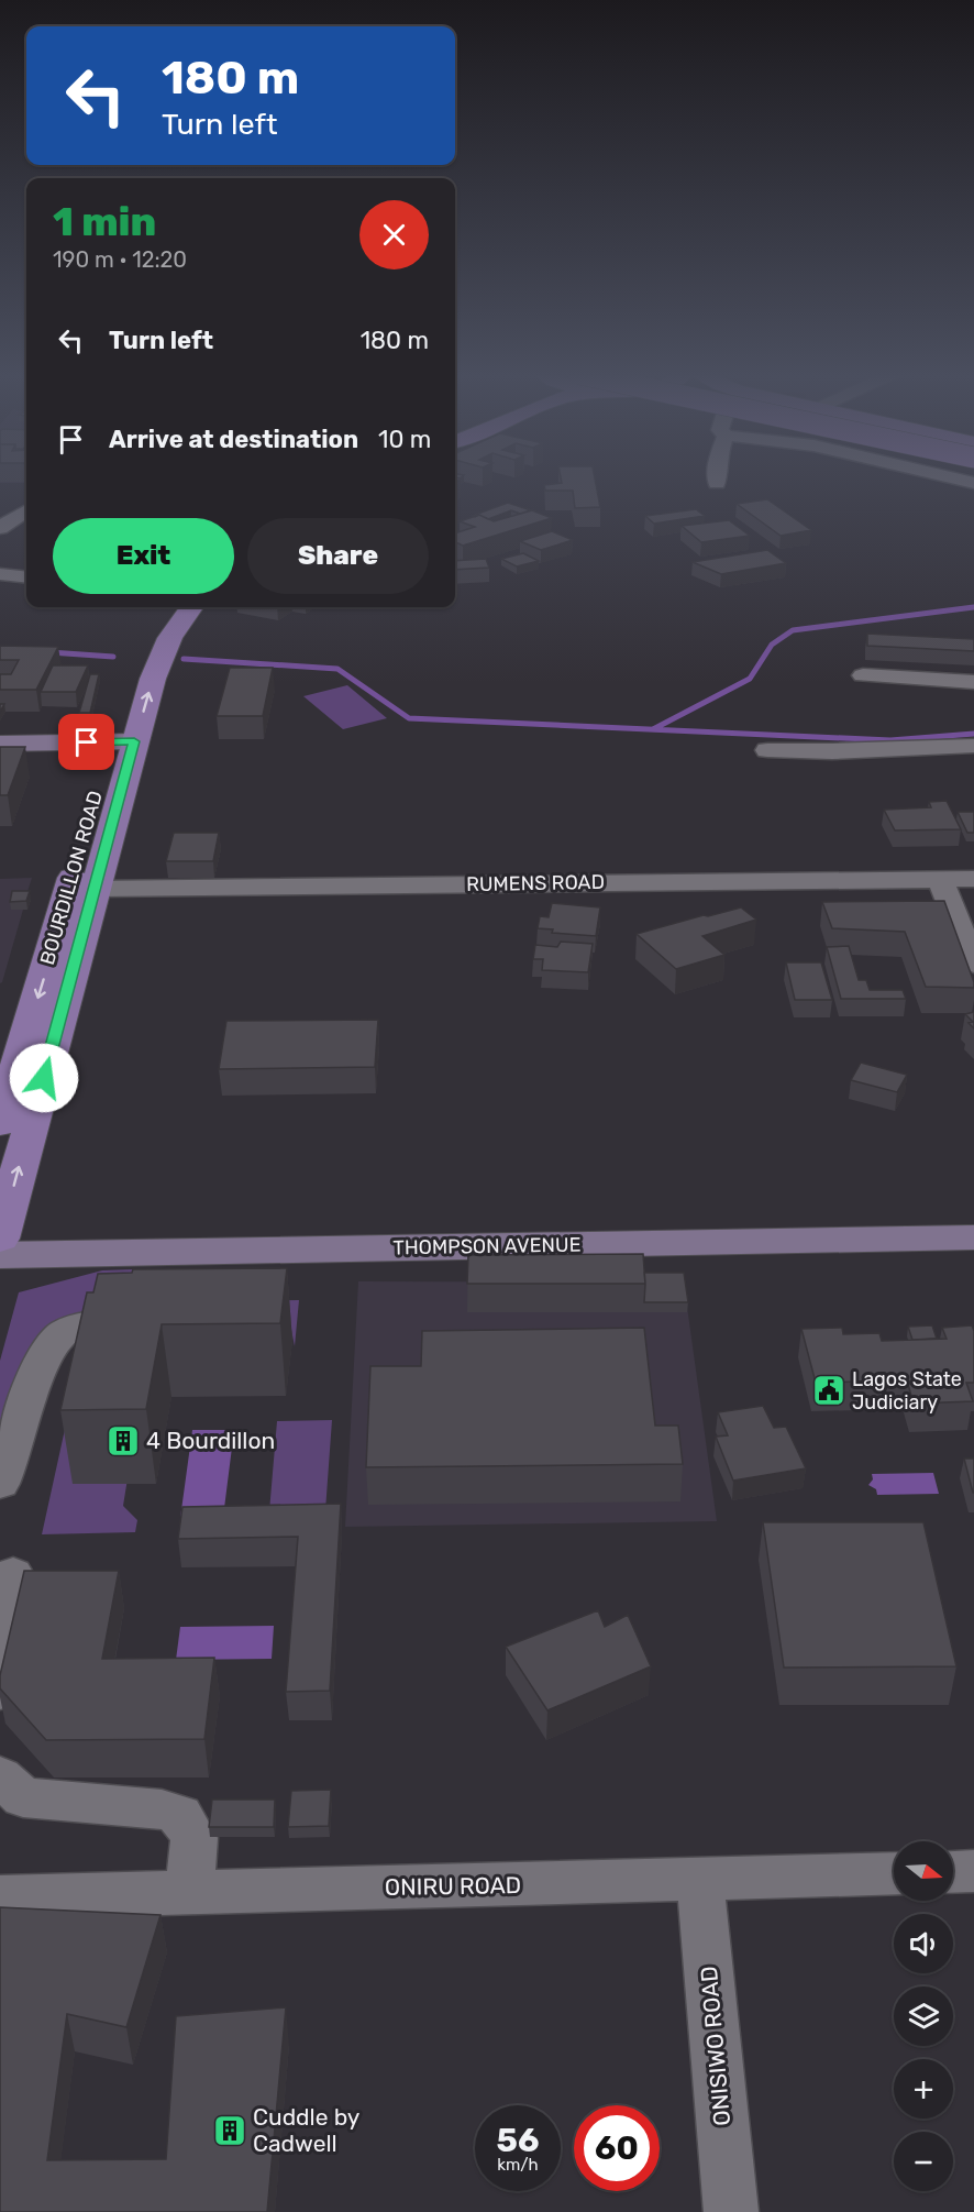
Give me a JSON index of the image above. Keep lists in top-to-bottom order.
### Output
{
  "streets": {
    "main road": ["BOURDILLON ROAD"],
    "street": [
      "RUMENS ROAD",
      "THOMPSON AVENUE",
      "ONIRU ROAD",
      "ONISIWO ROAD"
    ]
  },
  "crossings": [
    ["BOURDILLON ROAD", "RUMENS ROAD"],
    ["ONIRU ROAD", "ONISIWO ROAD"]
  ],
  "places": {
    "public building": ["Lagos State Judiciary"],
    "building": ["4 Bourdillon", "Cuddle by Cadwell"]
  },
  "north": "right",
  "page": {
    "turn": ["180 m", "Turn left"],
    "heading": ["1 min", "190 m · 12:20"],
    "list": [
      {
        "name": "Turn left",
        "value": "180 m"
      },
      {
        "name": "Arrive at destination",
        "value": "10 m"
      }
    ],
    "buttons": ["Exit", "Share"],
    "map_buttons": ["+", "−"],
    "speed": "56 km/h",
    "limit": "60"
  }
}
